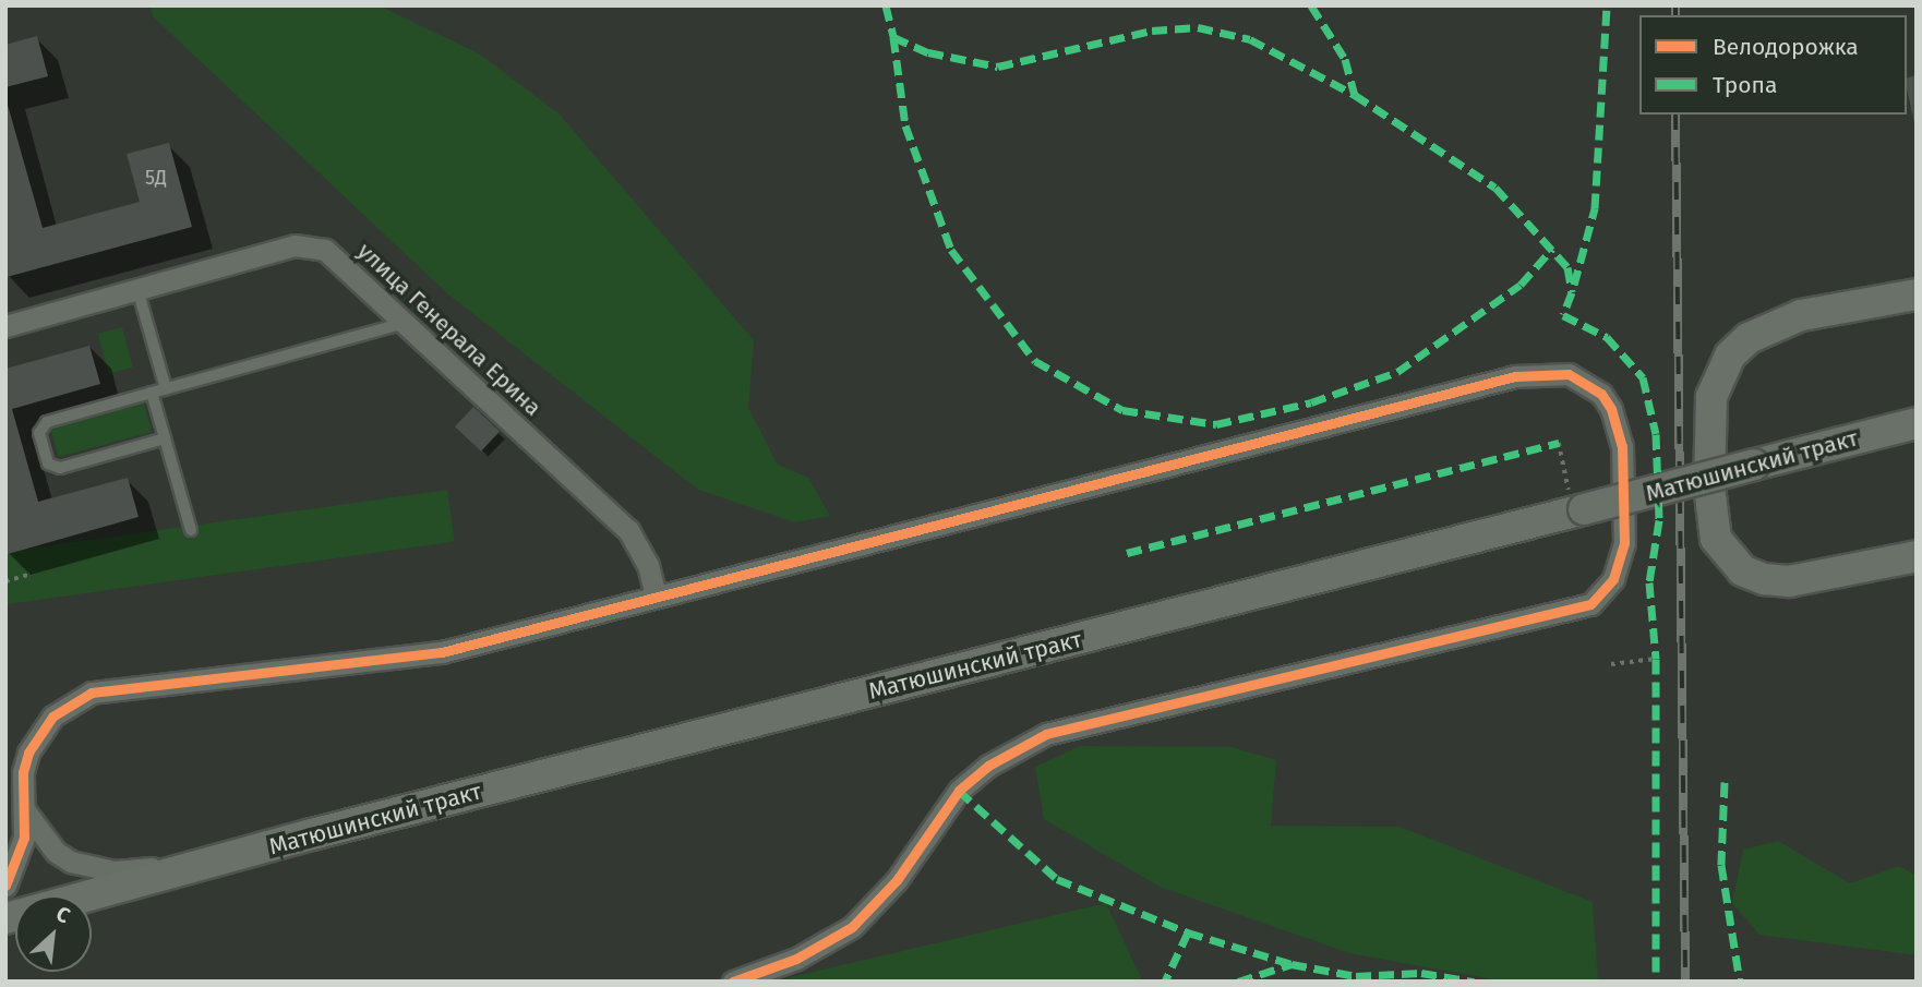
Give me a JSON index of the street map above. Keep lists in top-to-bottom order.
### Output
{
  "streets": {
    "main road": ["Матюшинский тракт"],
    "street": ["улица Генерала Ерина"]
  },
  "house_numbers": ["5Д"],
  "legend": ["Велодорожка", "Тропа"],
  "north": "top right"
}
